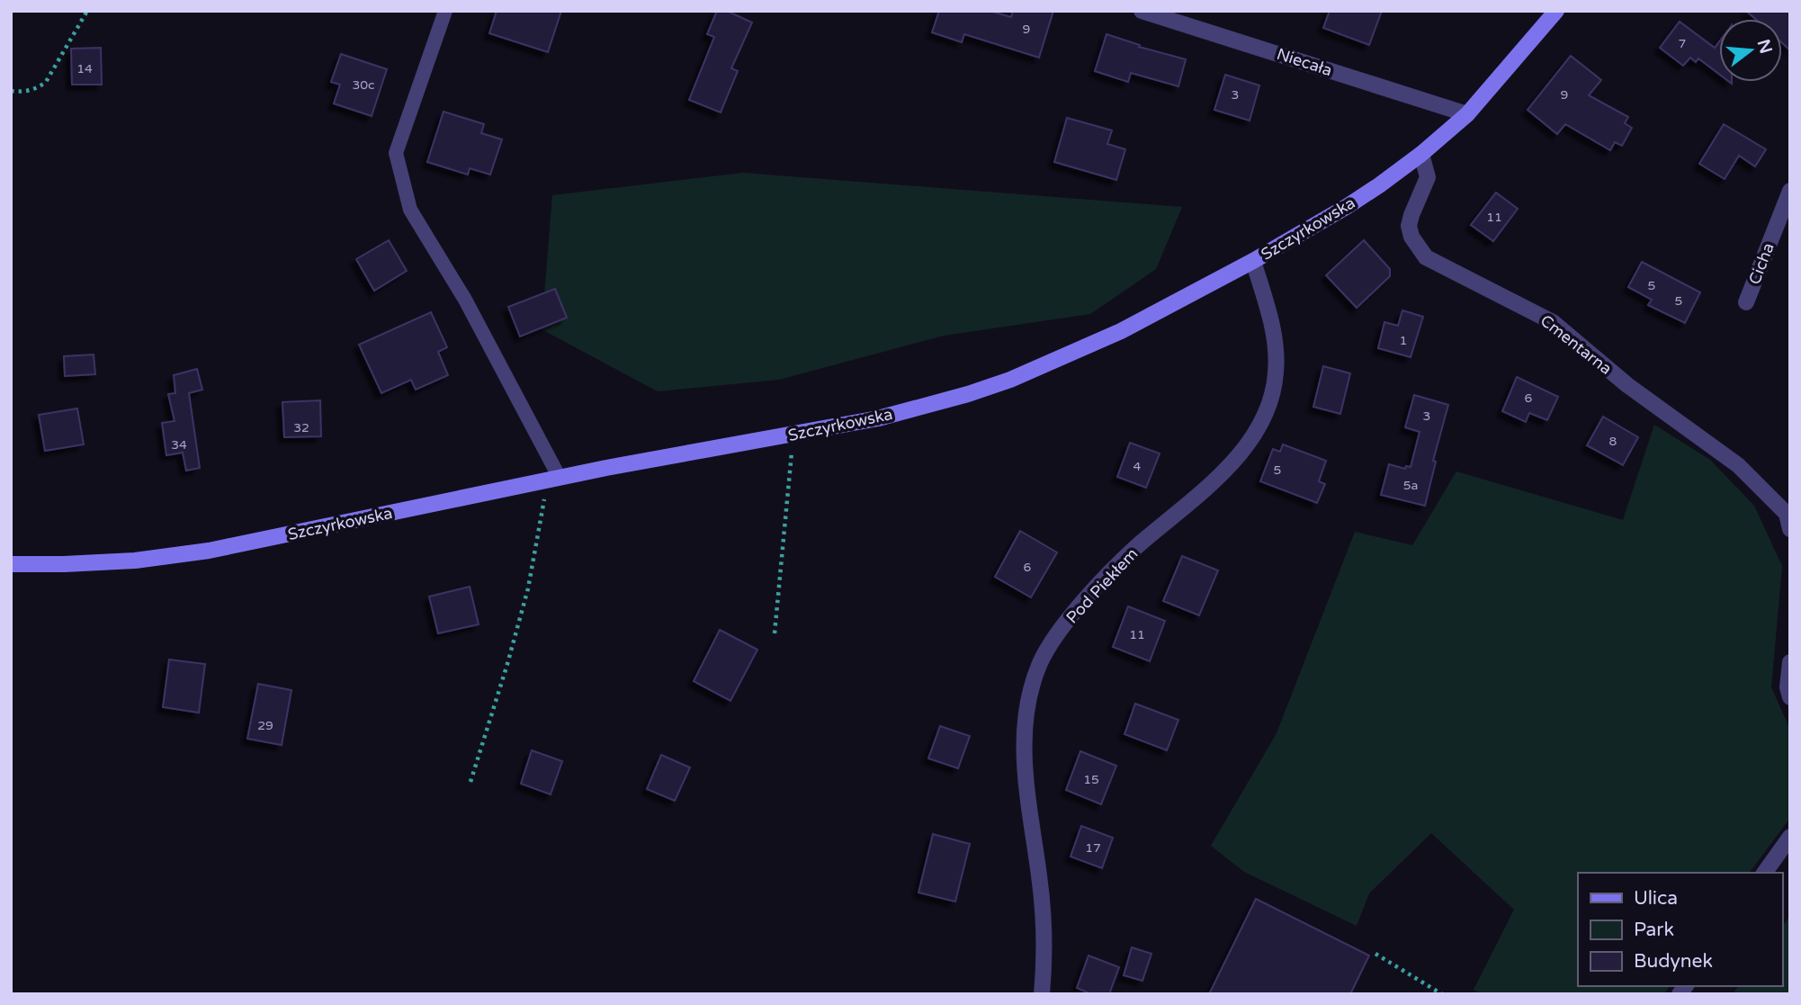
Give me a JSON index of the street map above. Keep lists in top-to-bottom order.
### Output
{
  "streets": {
    "main road": ["Szczyrkowska"],
    "street": [
      "Niecała",
      "Cicha",
      "Cmentarna",
      "Pod Piekłem"
    ]
  },
  "crossings": [
    ["Niecała", "Szczyrkowska"],
    ["Szczyrkowska", "Cmentarna"],
    ["Szczyrkowska", "Pod Piekłem"]
  ],
  "house_numbers": [
    "9",
    "7",
    "14",
    "30c",
    "3",
    "9",
    "11",
    "5",
    "5",
    "1",
    "6",
    "3",
    "32",
    "8",
    "34",
    "4",
    "5",
    "5a",
    "6",
    "11",
    "29",
    "15",
    "17"
  ],
  "legend": ["Ulica", "Park", "Budynek"],
  "north": "right"
}
